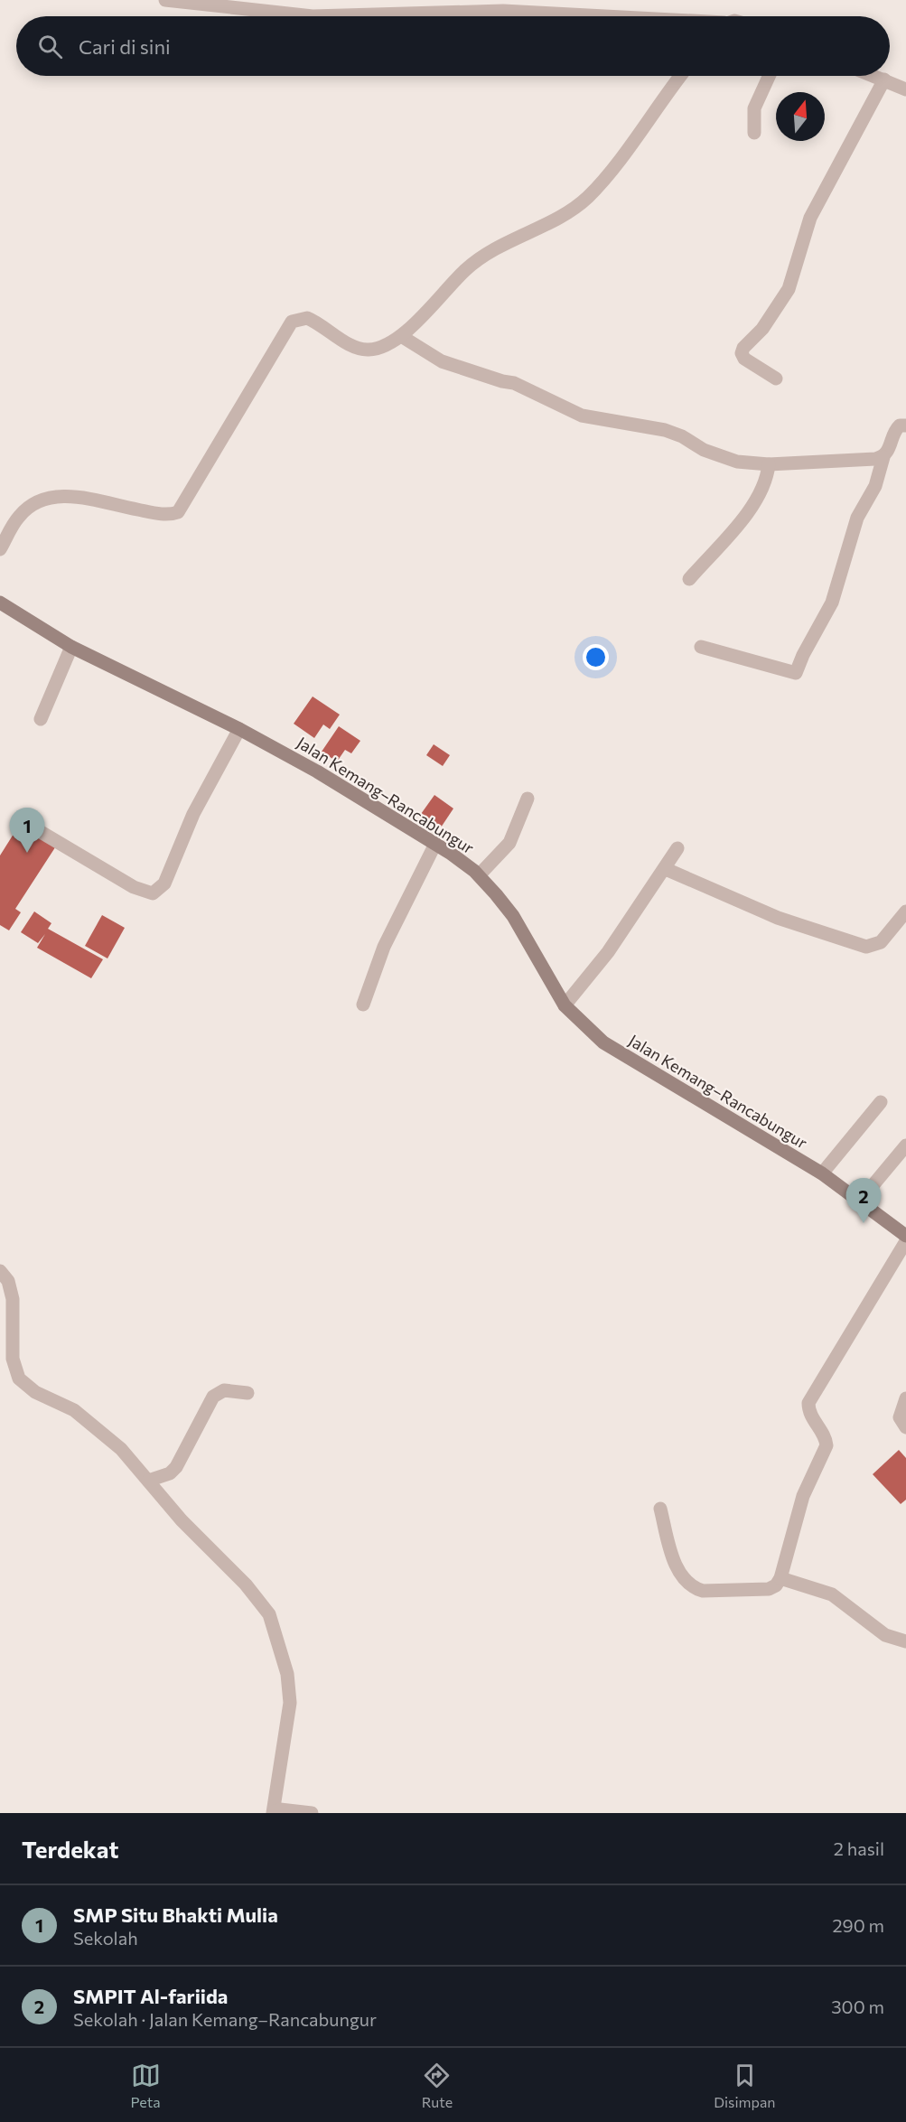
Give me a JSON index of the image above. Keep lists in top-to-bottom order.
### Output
{
  "streets": {
    "street": ["Jalan Kemang–Rancabungur"]
  },
  "north": "top",
  "page": {
    "search": "Cari di sini",
    "pins": ["1", "2"],
    "heading": ["Terdekat", "2 hasil"],
    "list": [
      {
        "mark": "1",
        "name": "SMP Situ Bhakti Mulia",
        "note": "Sekolah",
        "value": "290 m"
      },
      {
        "mark": "2",
        "name": "SMPIT Al-fariida",
        "note": "Sekolah · Jalan Kemang–Rancabungur",
        "value": "300 m"
      }
    ],
    "nav": ["Peta", "Rute", "Disimpan"]
  }
}
